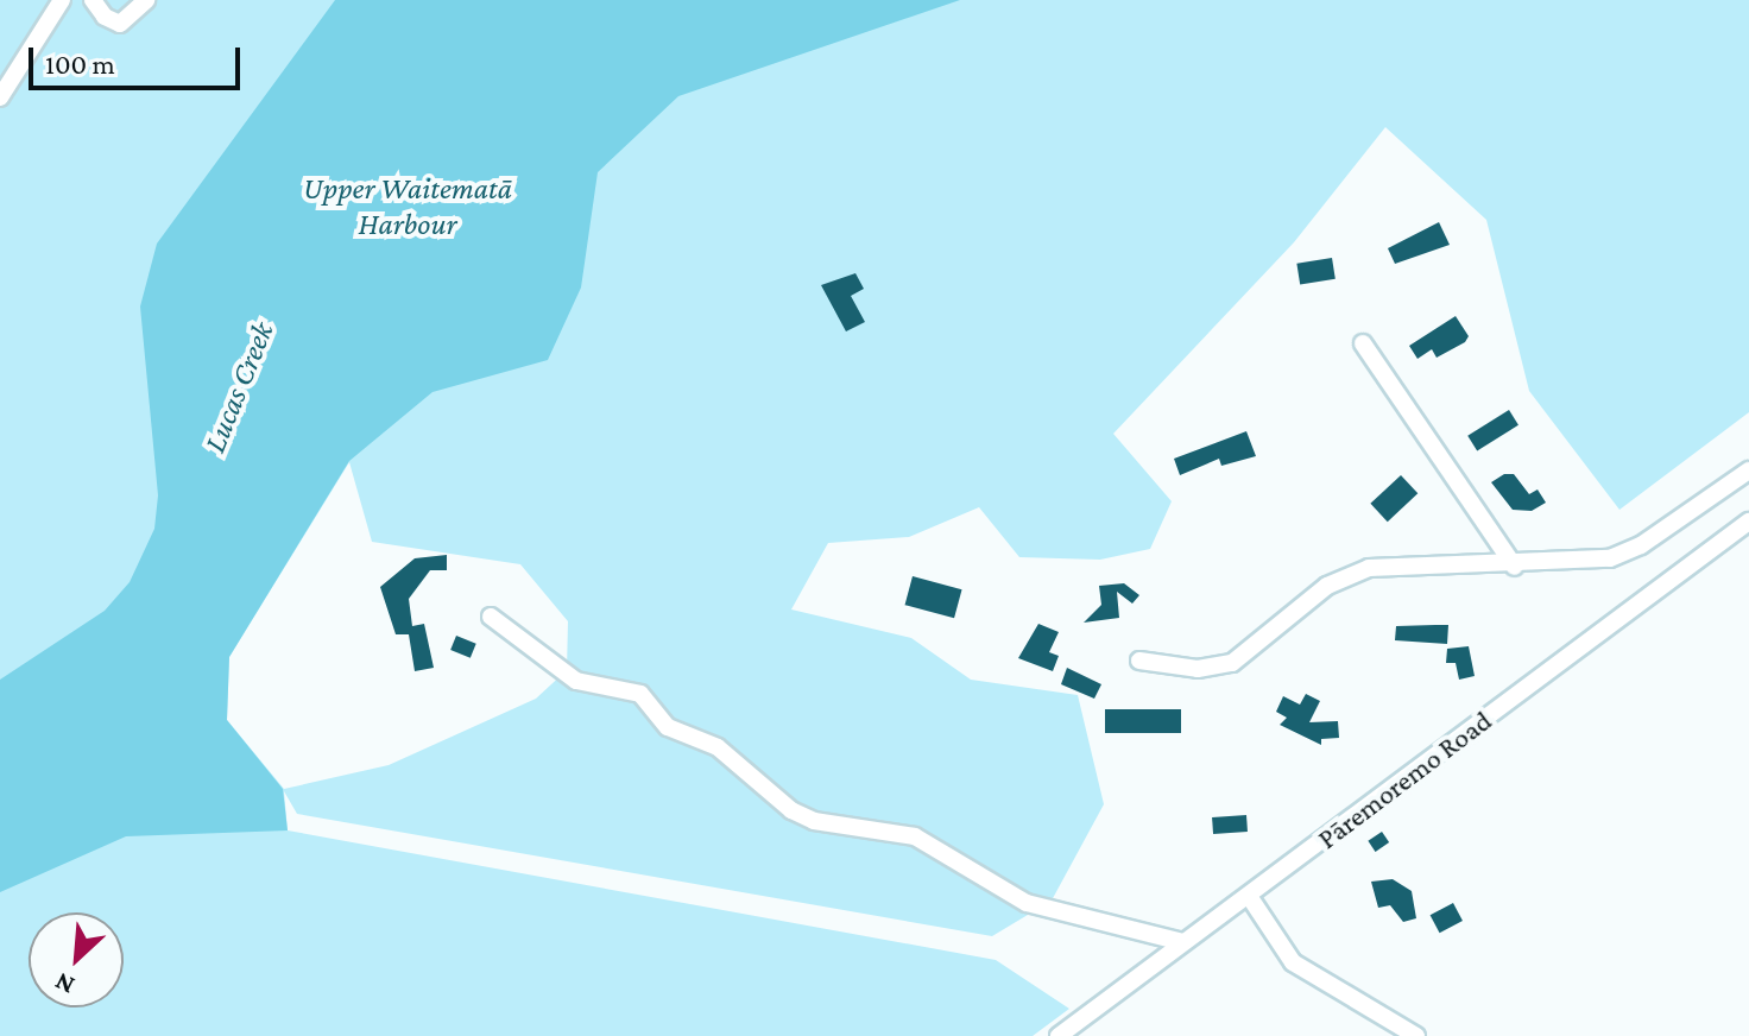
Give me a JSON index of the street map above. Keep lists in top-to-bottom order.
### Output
{
  "streets": {
    "street": ["Pāremoremo Road"]
  },
  "water": ["Upper Waitematā Harbour", "Lucas Creek"],
  "scale_bar": "100 m",
  "north": "bottom left"
}
